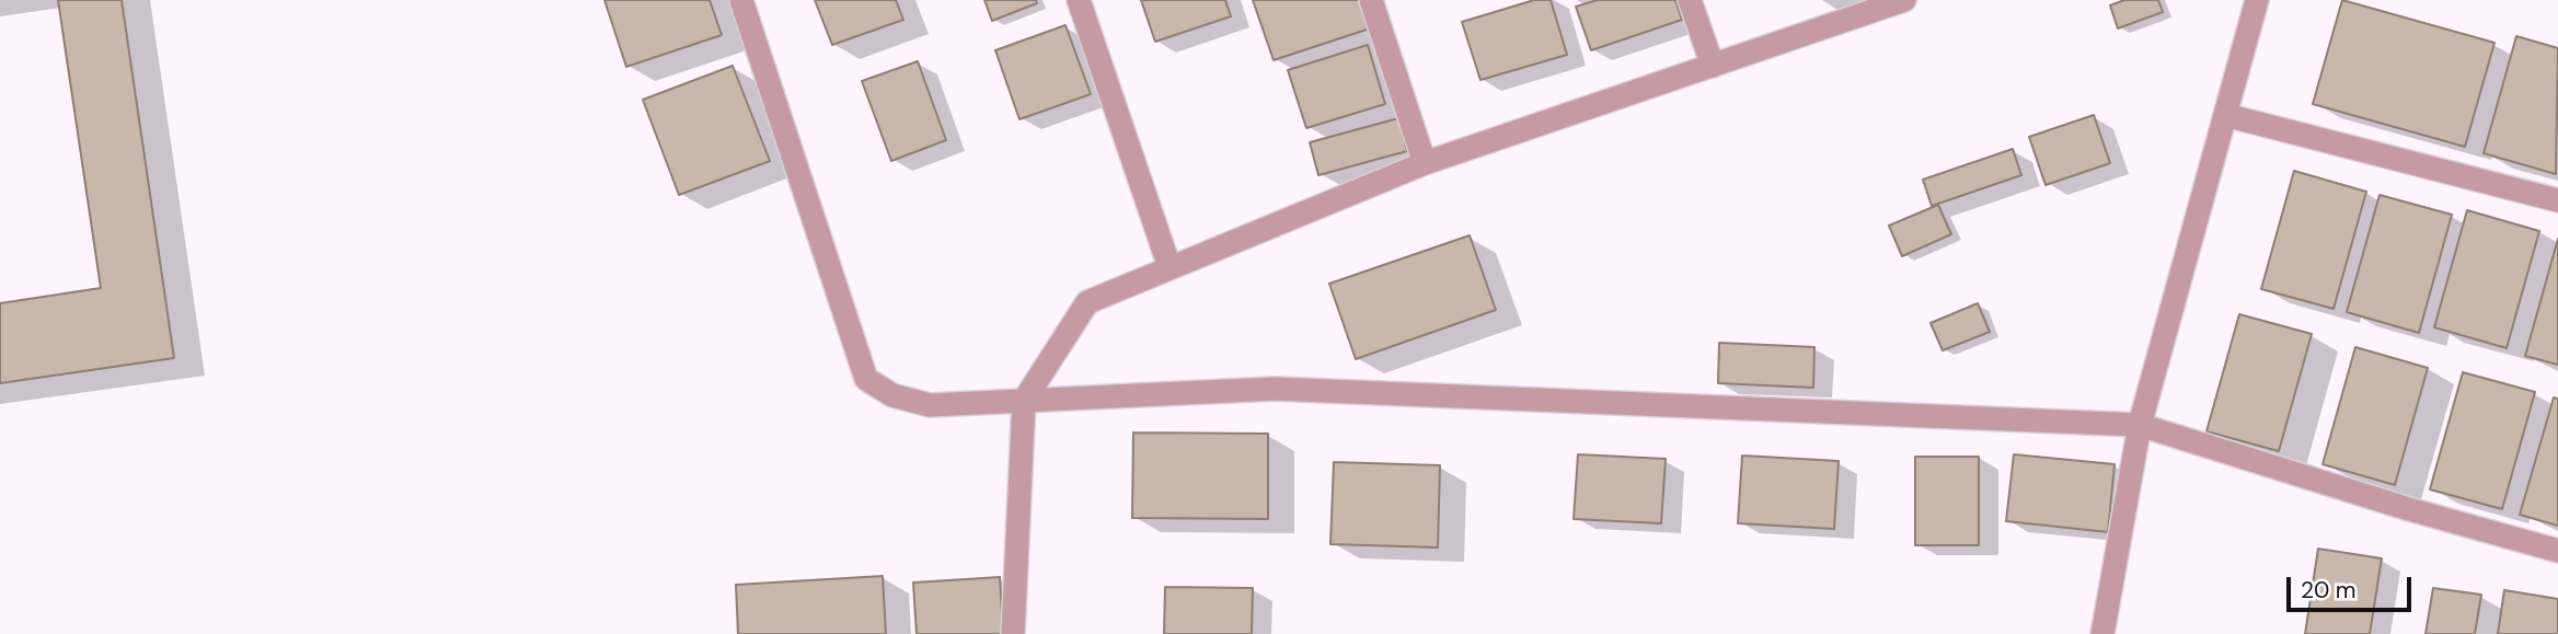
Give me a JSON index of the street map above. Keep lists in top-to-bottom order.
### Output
{
  "scale_bar": "20 m"
}
